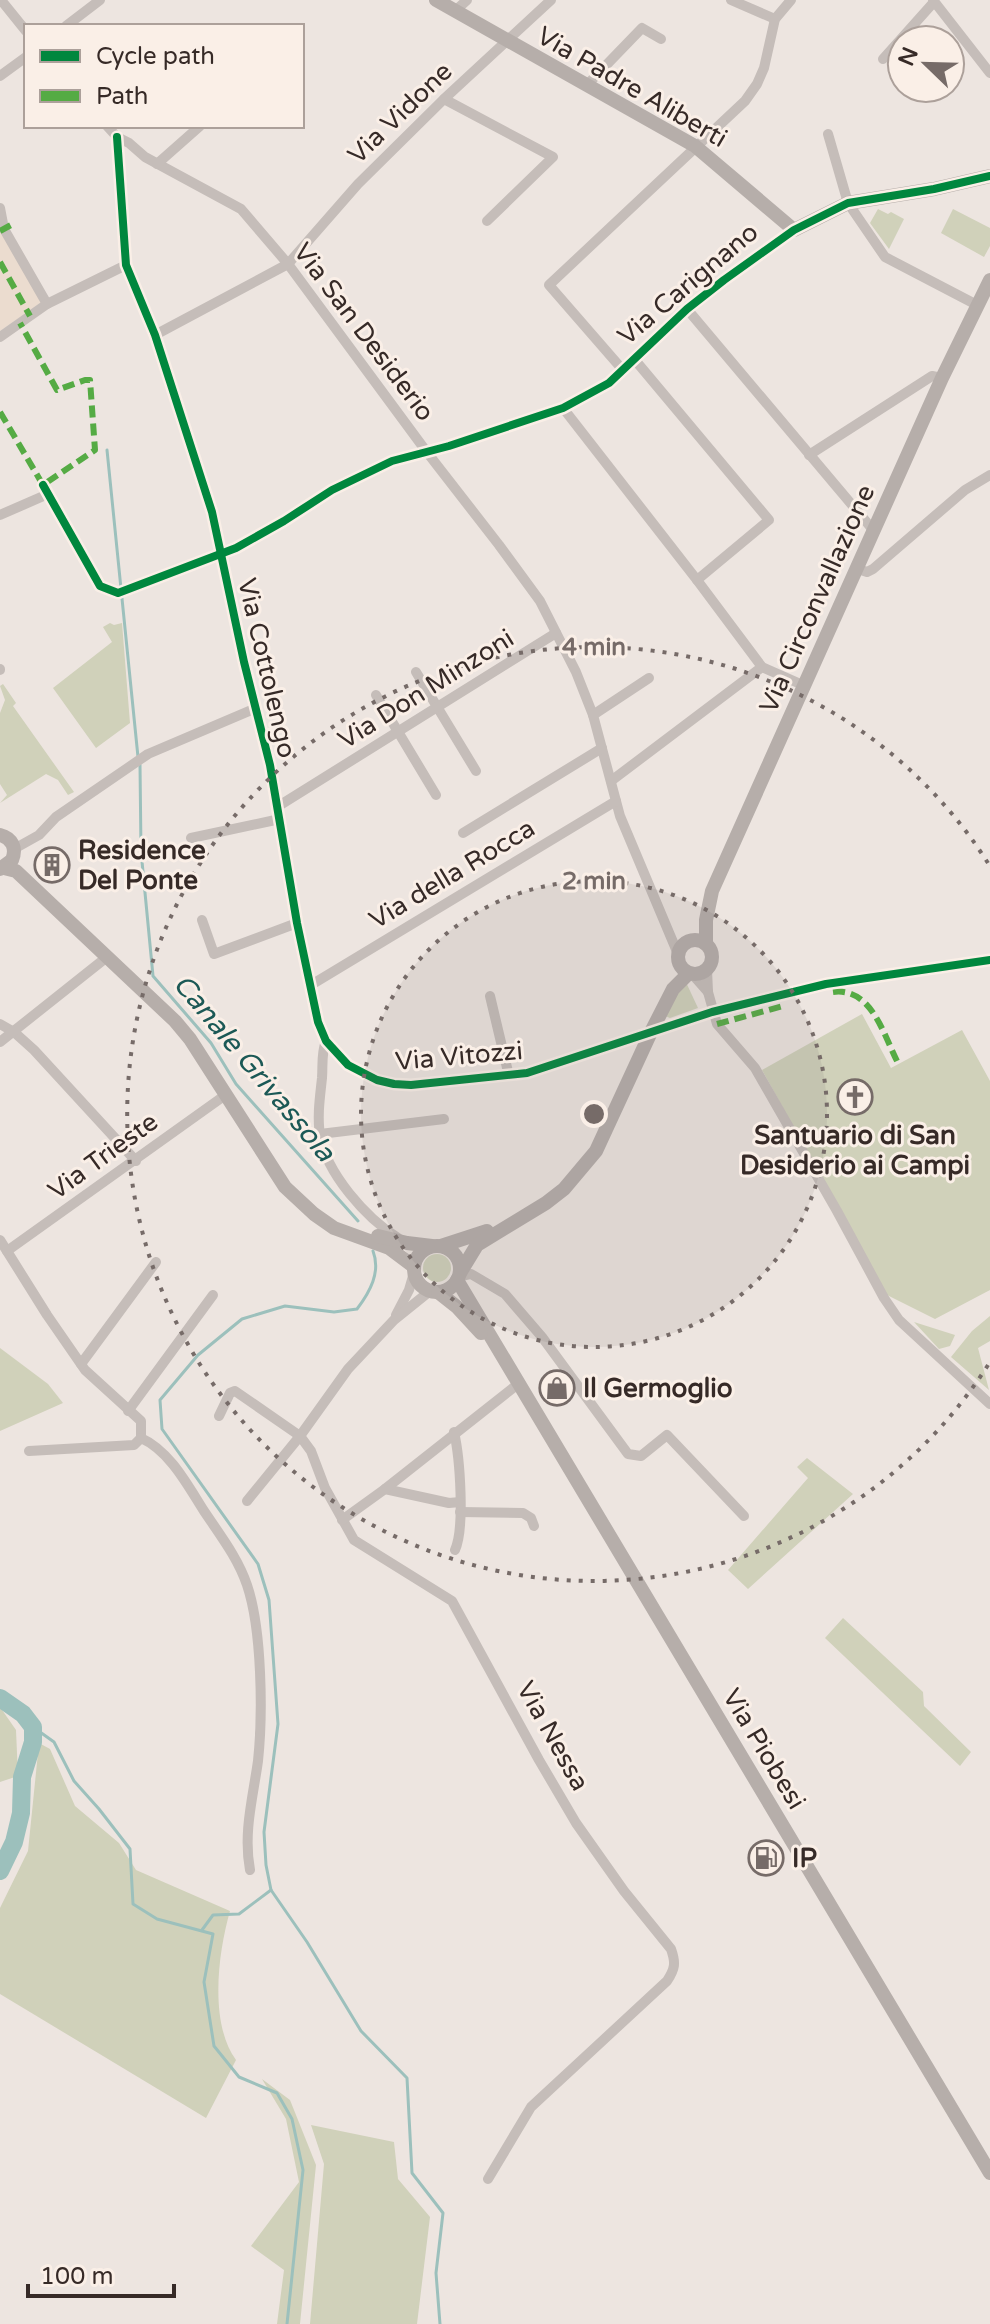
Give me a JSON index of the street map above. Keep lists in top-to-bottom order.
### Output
{
  "streets": {
    "street": [
      "Via Padre Aliberti",
      "Via Vidone",
      "Via Carignano",
      "Via San Desiderio",
      "Via Circonvallazione",
      "Via Cottolengo",
      "Via Don Minzoni",
      "Via della Rocca",
      "Via Vitozzi",
      "Via Trieste",
      "Via Nessa",
      "Via Piobesi"
    ]
  },
  "crossings": [
    ["Via Padre Aliberti", "Via Vidone"],
    ["Via Padre Aliberti", "Via Carignano"],
    ["Via Vidone", "Via San Desiderio"],
    ["Via Carignano", "Via San Desiderio"],
    ["Via Carignano", "Via Cottolengo"],
    ["Via San Desiderio", "Via Circonvallazione"],
    ["Via San Desiderio", "Via Cottolengo"],
    ["Via San Desiderio", "Via Don Minzoni"],
    ["Via San Desiderio", "Via della Rocca"],
    ["Via San Desiderio", "Via Vitozzi"],
    ["Via Cottolengo", "Via Don Minzoni"],
    ["Via Cottolengo", "Via della Rocca"],
    ["Via Cottolengo", "Via Vitozzi"]
  ],
  "water": ["Canale Grivassola"],
  "places": {
    "building": ["Residence Del Ponte"],
    "church": ["Santuario di San Desiderio ai Campi"],
    "shop": ["Il Germoglio"],
    "fuel station": ["IP"]
  },
  "legend": ["Cycle path", "Path"],
  "scale_bar": "100 m",
  "north": "top left",
  "rings": ["4 min", "2 min"]
}
